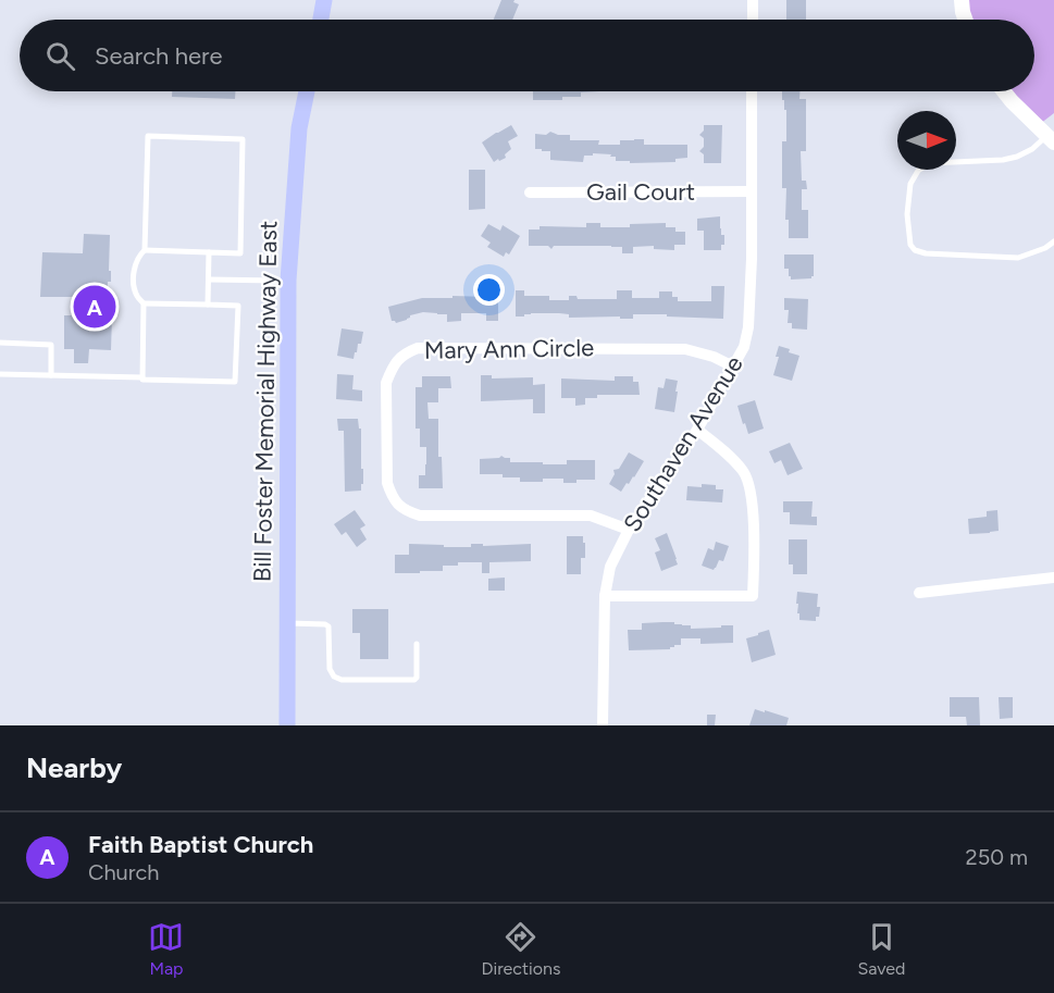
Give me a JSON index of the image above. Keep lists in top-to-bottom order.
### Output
{
  "streets": {
    "main road": ["Bill Foster Memorial Highway East"],
    "street": ["Gail Court", "Mary Ann Circle", "Southaven Avenue"]
  },
  "crossings": [
    ["Gail Court", "Southaven Avenue"],
    ["Mary Ann Circle", "Southaven Avenue"]
  ],
  "north": "right",
  "page": {
    "search": "Search here",
    "pins": "A",
    "heading": "Nearby",
    "list": [
      {
        "mark": "A",
        "name": "Faith Baptist Church",
        "note": "Church",
        "value": "250 m"
      }
    ],
    "nav": ["Map", "Directions", "Saved"]
  }
}
